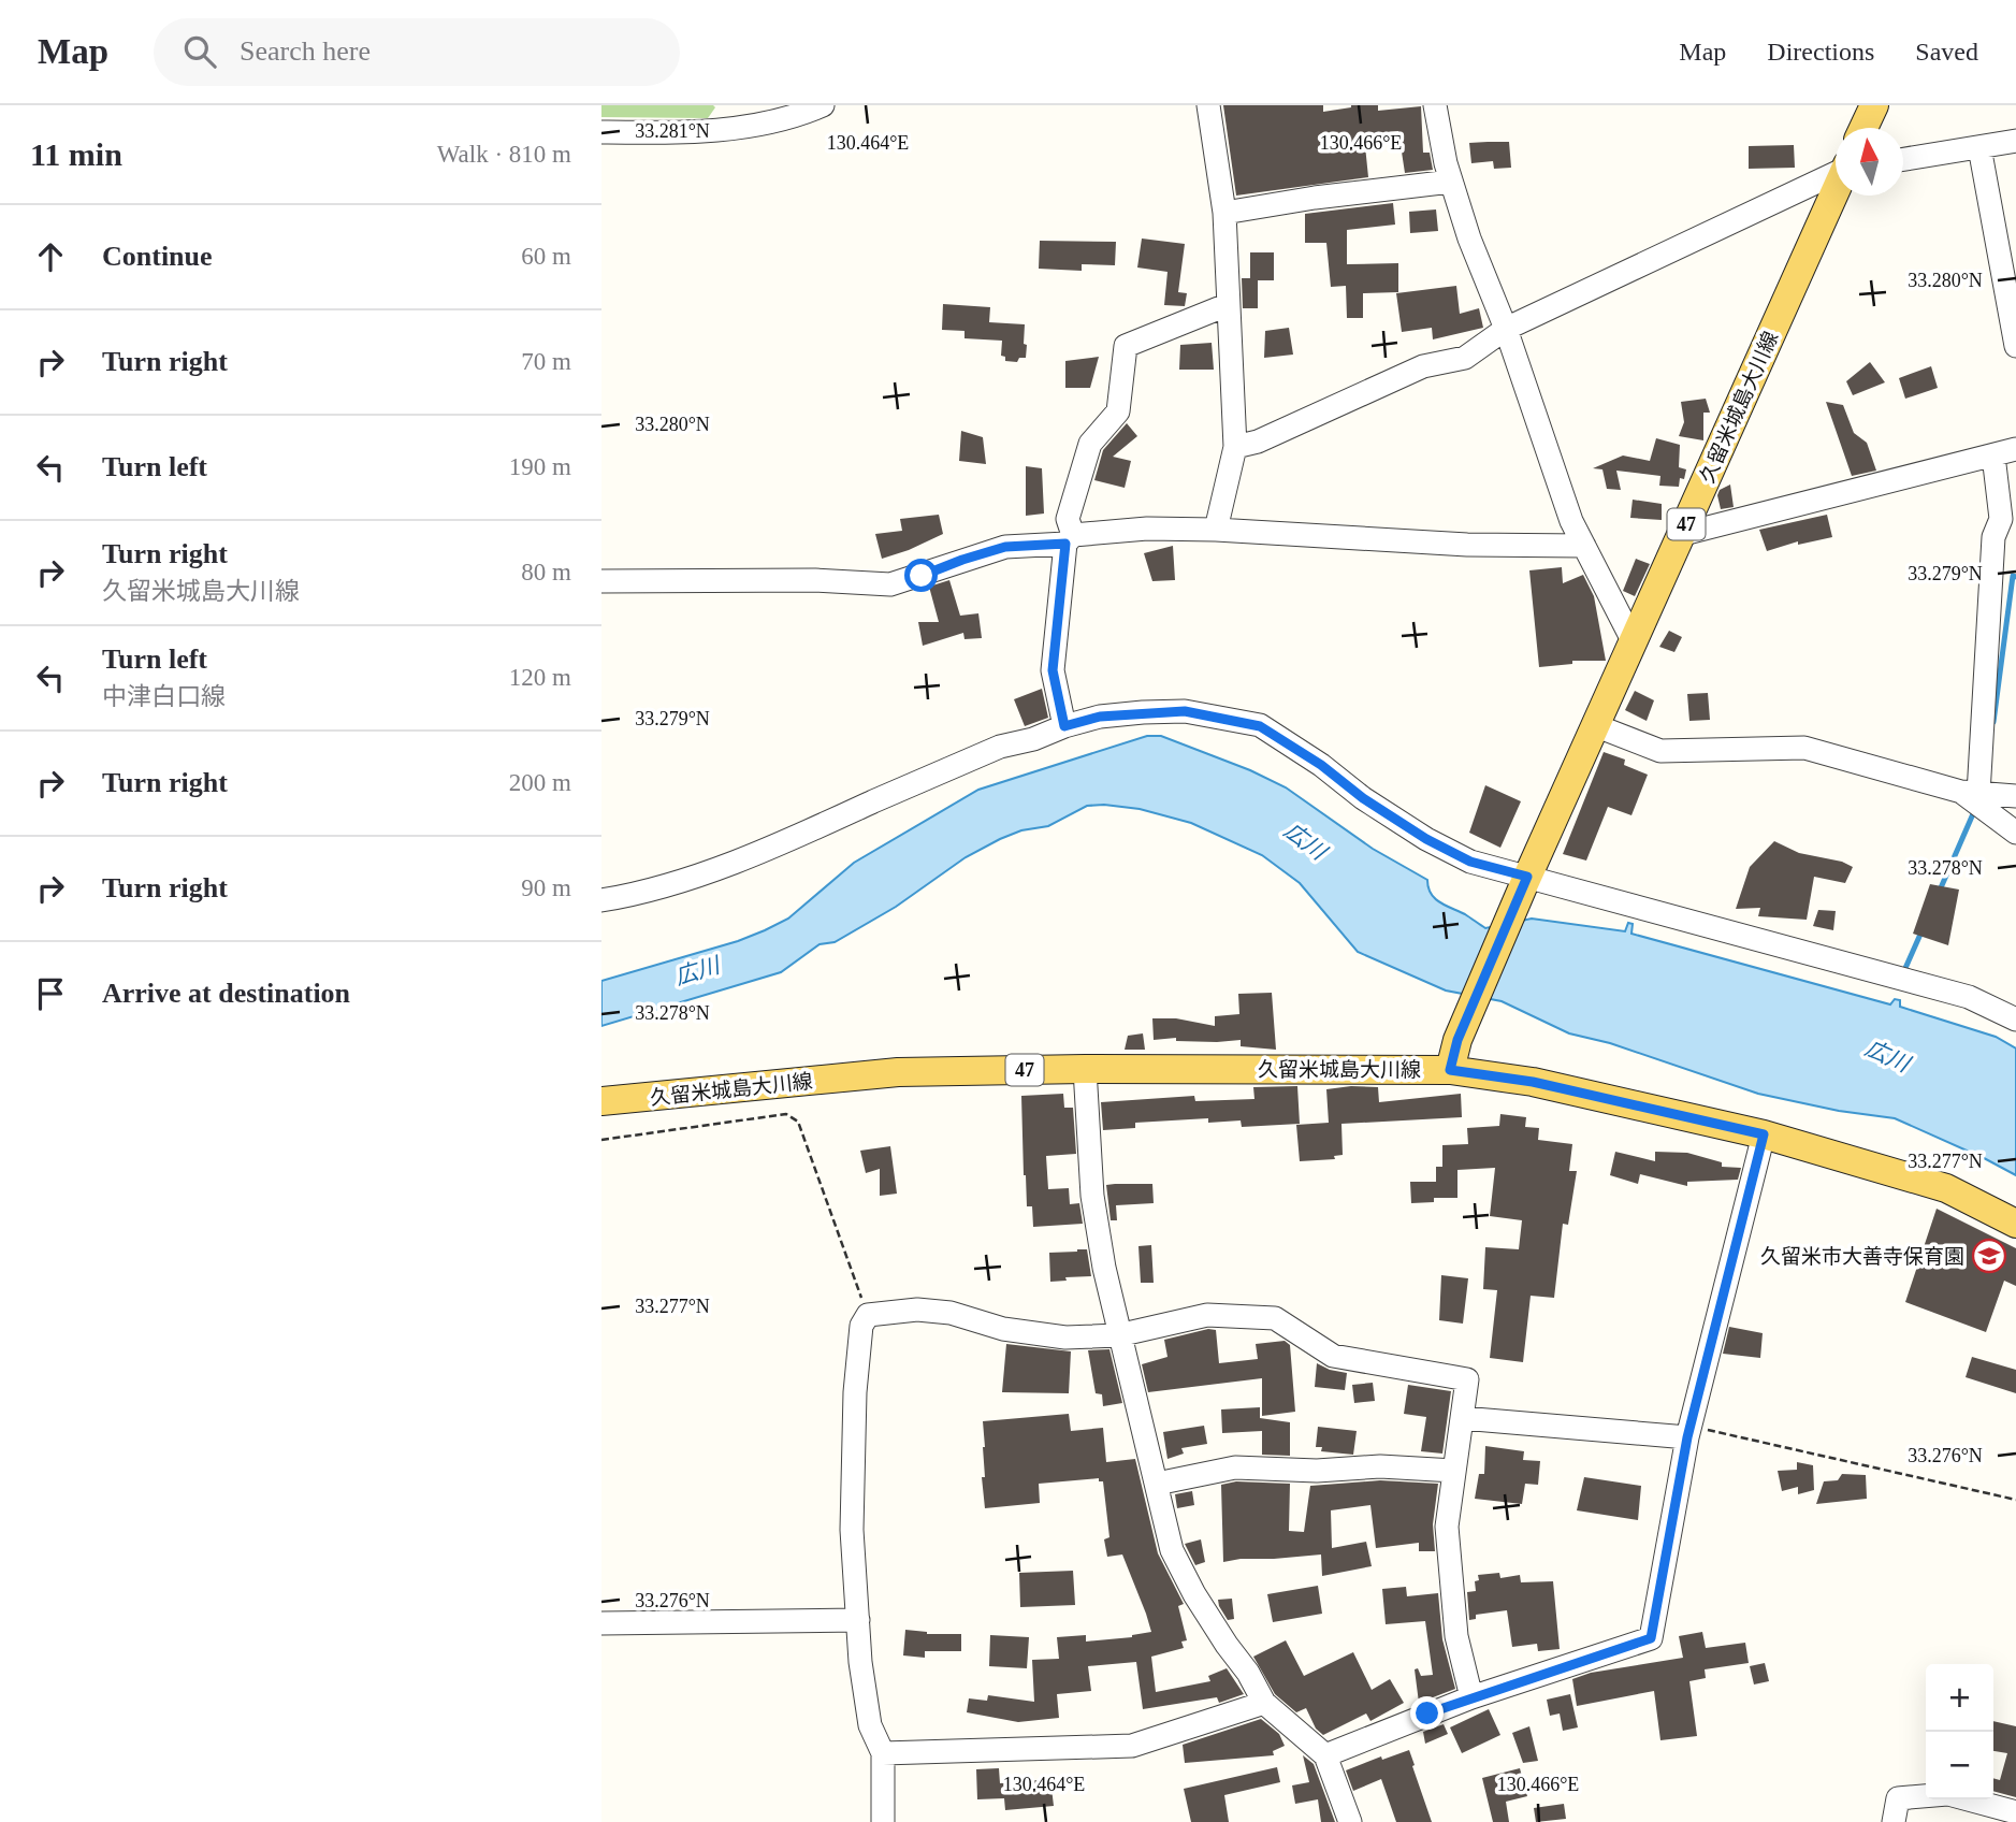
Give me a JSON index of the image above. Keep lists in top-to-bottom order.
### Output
{
  "streets": {
    "main road": ["久留米城島大川線", "47"]
  },
  "water": ["広川"],
  "places": {
    "school or university": ["久留米市大善寺保育園"]
  },
  "north": "top",
  "page": {
    "header": "Map",
    "search": "Search here",
    "nav": ["Map", "Directions", "Saved"],
    "heading": ["11 min", "Walk · 810 m"],
    "list": [
      ["Continue", "60 m"],
      ["Turn right", "70 m"],
      ["Turn left", "190 m"],
      ["Turn right", "久留米城島大川線", "80 m"],
      ["Turn left", "中津白口線", "120 m"],
      ["Turn right", "200 m"],
      ["Turn right", "90 m"],
      "Arrive at destination"
    ],
    "map_buttons": ["+", "−"]
  },
  "coordinates": [
    "33.281°N",
    "130.464°E",
    "130.466°E",
    "33.280°N",
    "33.279°N",
    "33.278°N",
    "33.277°N",
    "33.276°N"
  ]
}
